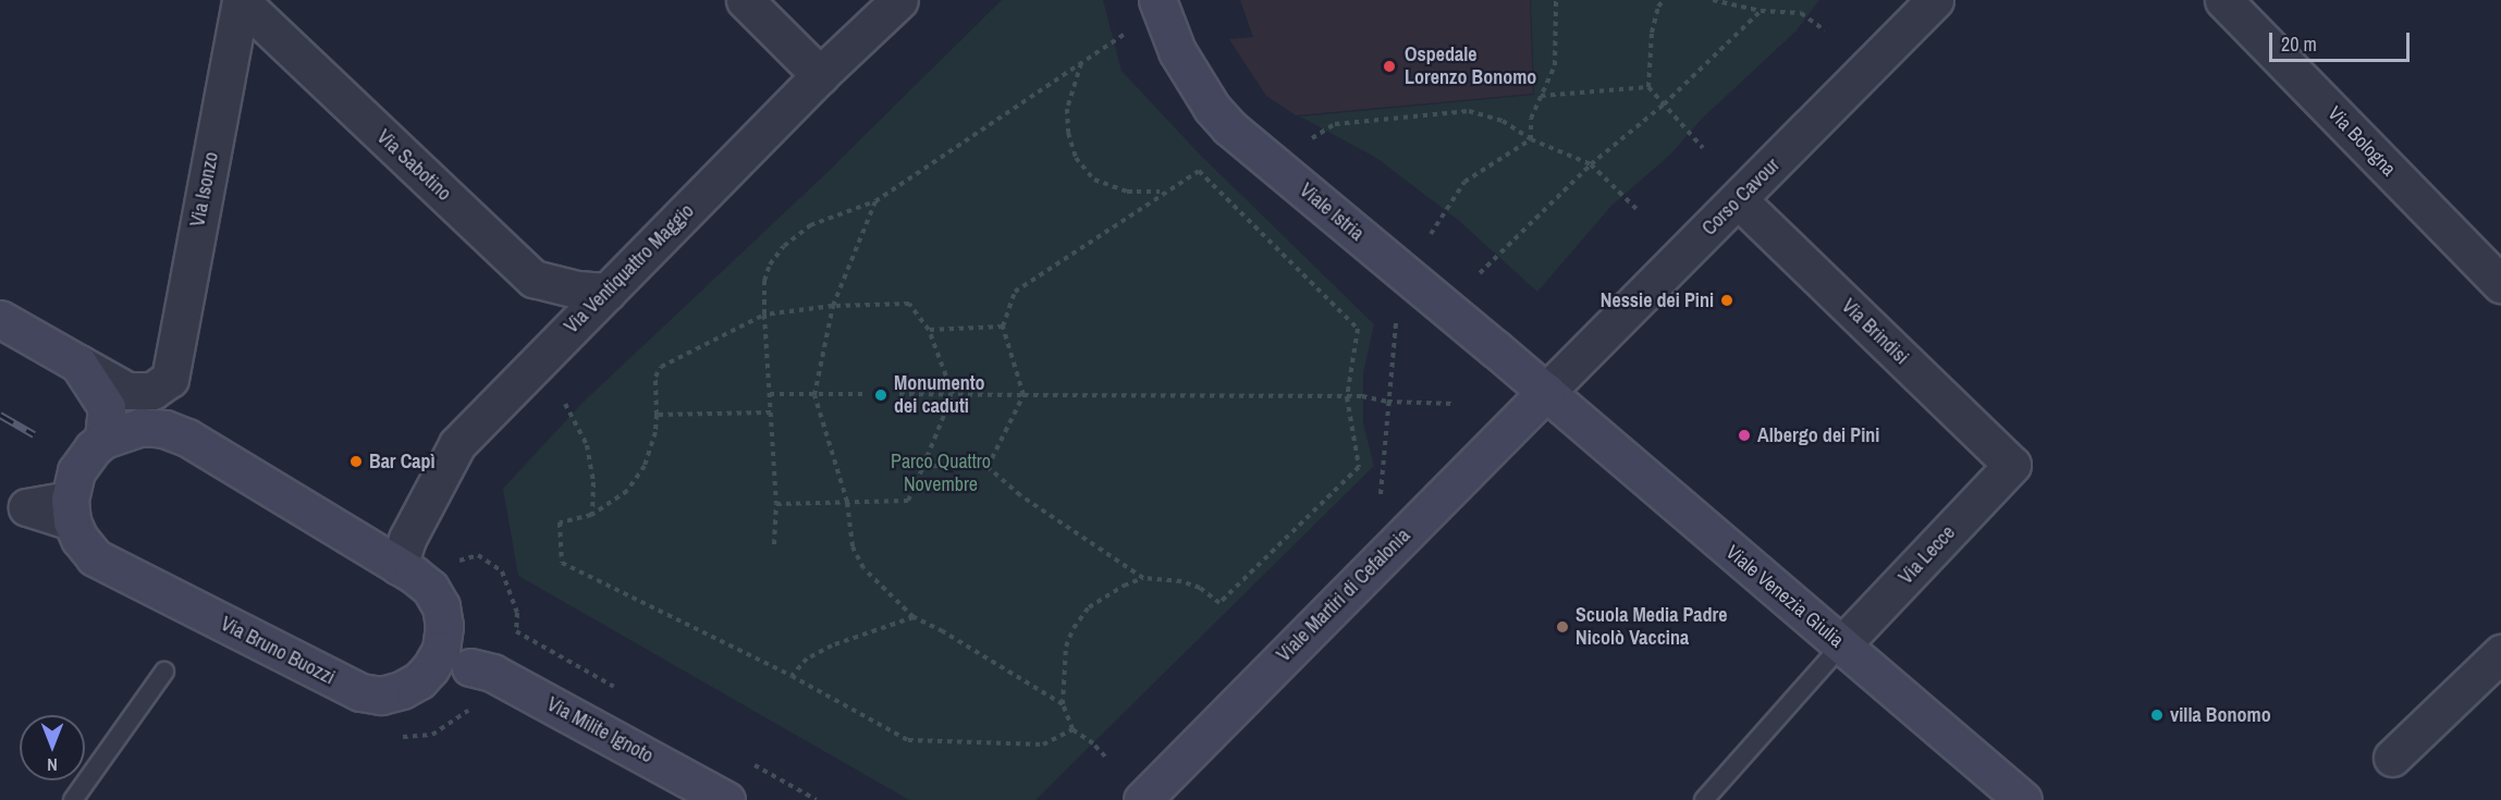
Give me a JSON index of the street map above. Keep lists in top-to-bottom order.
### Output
{
  "streets": {
    "main road": [
      "Viale Istria",
      "Viale Martiri di Cefalonia",
      "Viale Venezia Giulia",
      "Via Bruno Buozzi",
      "Via Milite Ignoto"
    ],
    "street": [
      "Via Bologna",
      "Via Sabotino",
      "Via Isonzo",
      "Corso Cavour",
      "Via Ventiquattro Maggio",
      "Via Brindisi",
      "Via Lecce"
    ]
  },
  "crossings": [
    ["Via Sabotino", "Via Isonzo"],
    ["Via Sabotino", "Via Ventiquattro Maggio"],
    ["Corso Cavour", "Viale Istria"],
    ["Corso Cavour", "Via Brindisi"],
    ["Corso Cavour", "Viale Martiri di Cefalonia"],
    ["Corso Cavour", "Viale Venezia Giulia"],
    ["Viale Istria", "Viale Martiri di Cefalonia"],
    ["Viale Istria", "Viale Venezia Giulia"],
    ["Via Brindisi", "Via Lecce"],
    ["Via Lecce", "Viale Venezia Giulia"],
    ["Viale Martiri di Cefalonia", "Viale Venezia Giulia"],
    ["Via Bruno Buozzi", "Via Milite Ignoto"]
  ],
  "parks": ["Parco Quattro Novembre"],
  "places": [
    "Ospedale Lorenzo Bonomo",
    "Nessie dei Pini",
    "Monumento dei caduti",
    "Albergo dei Pini",
    "Bar Capì",
    "Scuola Media Padre Nicolò Vaccina",
    "villa Bonomo"
  ],
  "scale_bar": "20 m",
  "north": "bottom"
}
